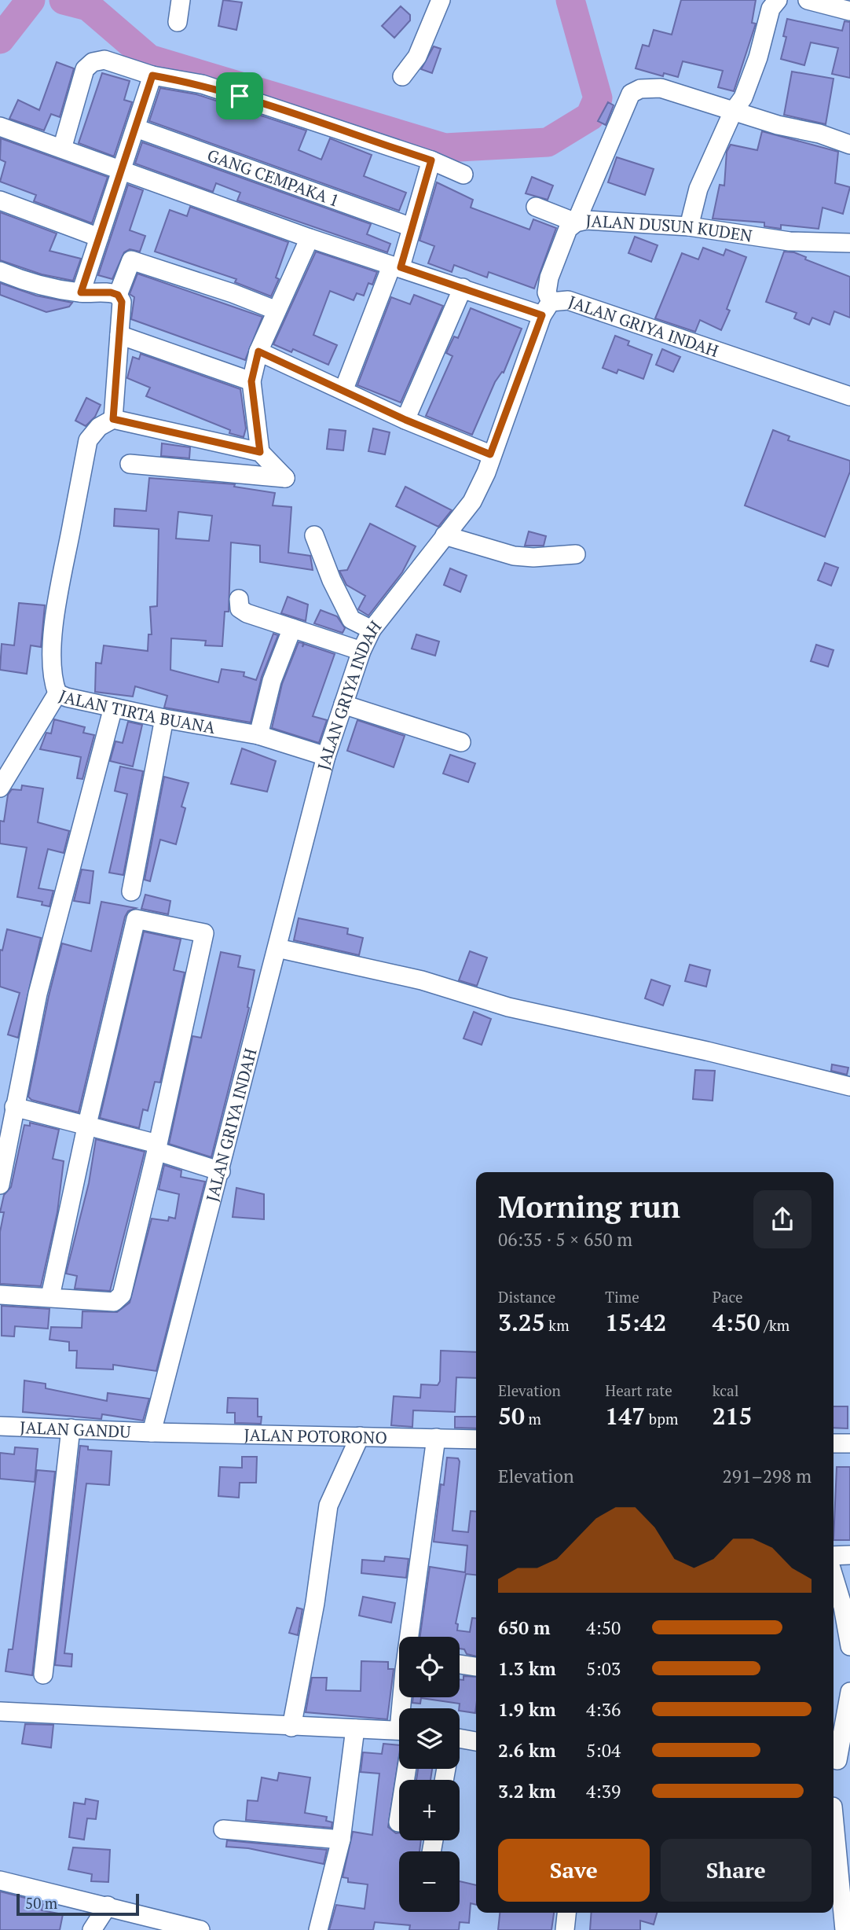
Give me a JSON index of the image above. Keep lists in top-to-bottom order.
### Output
{
  "streets": {
    "street": [
      "GANG CEMPAKA 1",
      "JALAN DUSUN KUDEN",
      "JALAN GRIYA INDAH",
      "JALAN TIRTA BUANA",
      "JALAN GANDU",
      "JALAN POTORONO"
    ]
  },
  "crossings": [
    ["JALAN DUSUN KUDEN", "JALAN GRIYA INDAH"],
    ["JALAN GRIYA INDAH", "JALAN TIRTA BUANA"],
    ["JALAN GRIYA INDAH", "JALAN GANDU"],
    ["JALAN GRIYA INDAH", "JALAN POTORONO"],
    ["JALAN GANDU", "JALAN POTORONO"]
  ],
  "scale_bar": "50 m",
  "page": {
    "heading": ["Morning run", "06:35 · 5 × 650 m"],
    "stats": [
      ["Distance", "3.25 km"],
      ["Time", "15:42"],
      ["Pace", "4:50 /km"],
      ["Elevation", "50 m"],
      ["Heart rate", "147 bpm"],
      ["kcal", "215"]
    ],
    "chart": ["Elevation", "291–298 m"],
    "list": [
      {
        "name": "650 m",
        "note": "4:50"
      },
      {
        "name": "1.3 km",
        "note": "5:03"
      },
      {
        "name": "1.9 km",
        "note": "4:36"
      },
      {
        "name": "2.6 km",
        "note": "5:04"
      },
      {
        "name": "3.2 km",
        "note": "4:39"
      }
    ],
    "map_buttons": ["+", "−"],
    "buttons": ["Save", "Share"],
    "scale": "50 m"
  }
}
